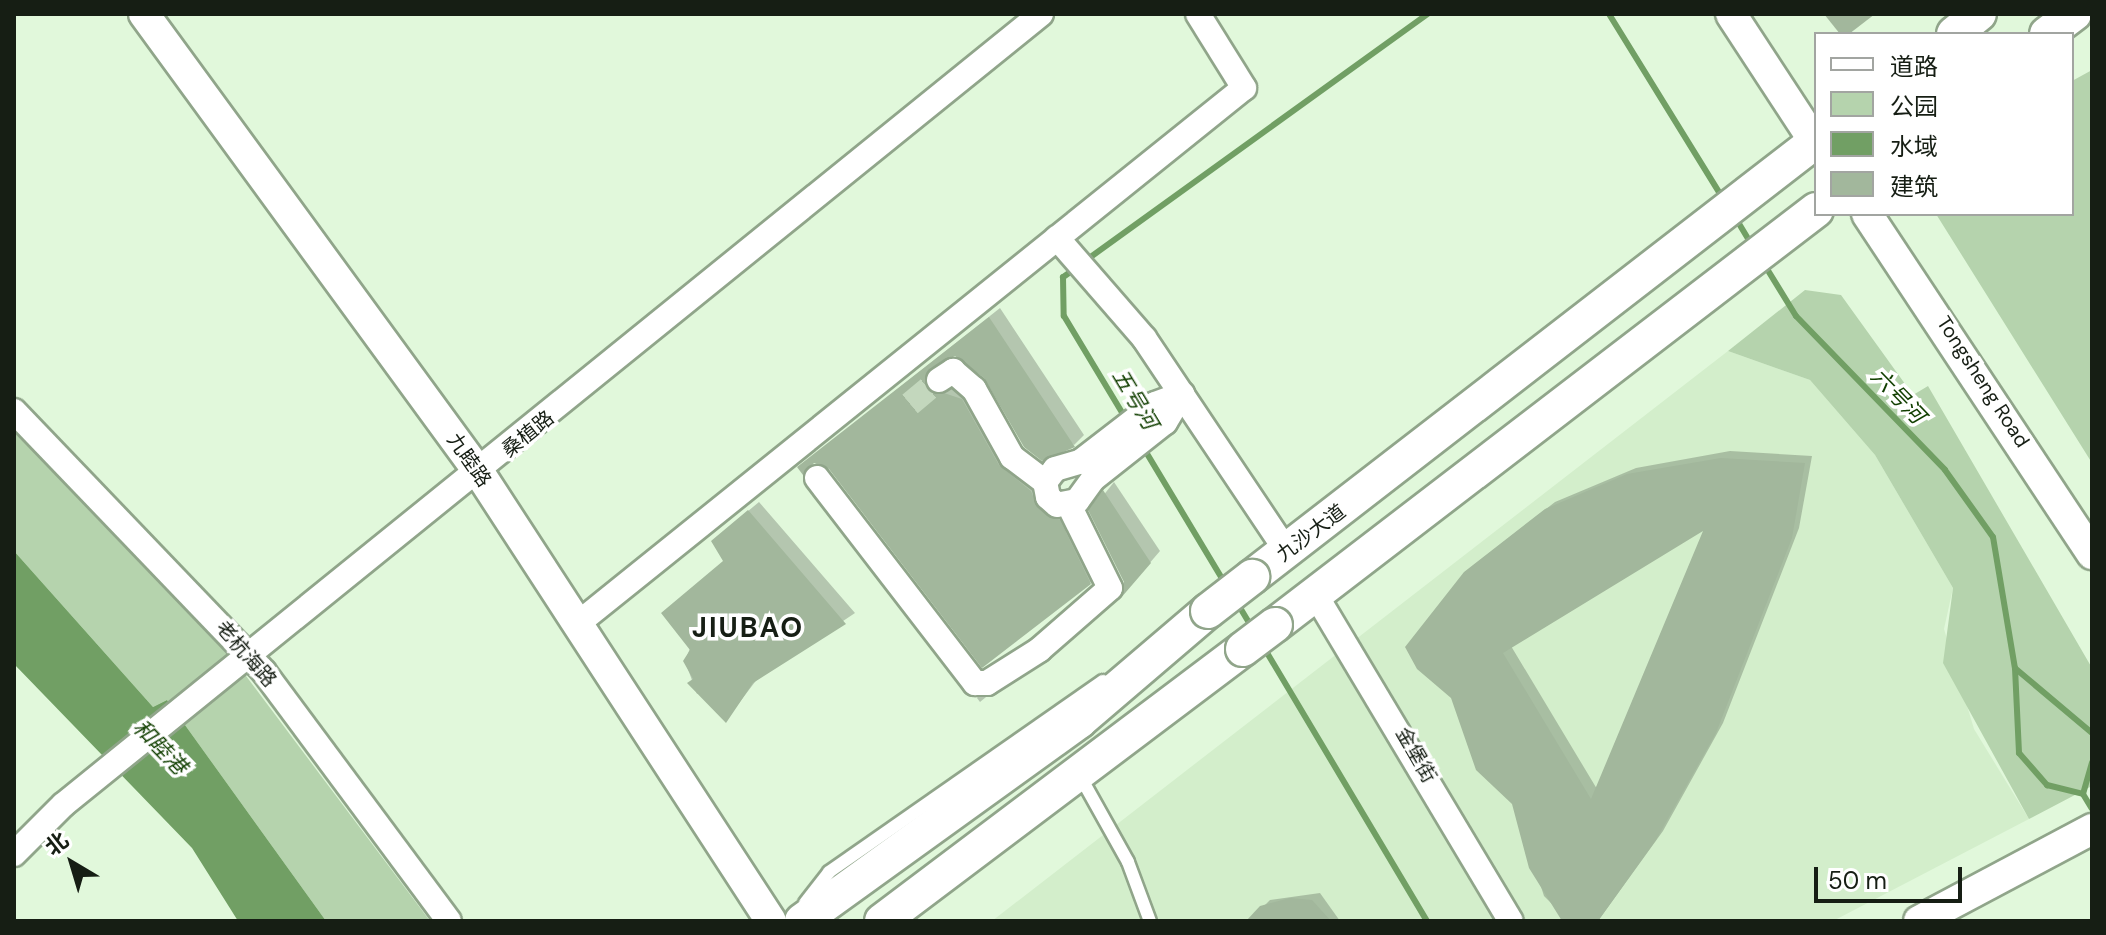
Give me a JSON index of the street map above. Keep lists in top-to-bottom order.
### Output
{
  "streets": {
    "main road": ["九沙大道"],
    "street": [
      "Tongsheng Road",
      "桑植路",
      "九睦路",
      "老杭海路",
      "金堡街"
    ]
  },
  "crossings": [
    ["桑植路", "九睦路"],
    ["桑植路", "老杭海路"]
  ],
  "districts": ["JIUBAO"],
  "water": ["六号河", "五号河", "和睦港"],
  "legend": [
    "道路",
    "公园",
    "水域",
    "建筑"
  ],
  "scale_bar": "50 m",
  "north": "top left"
}
